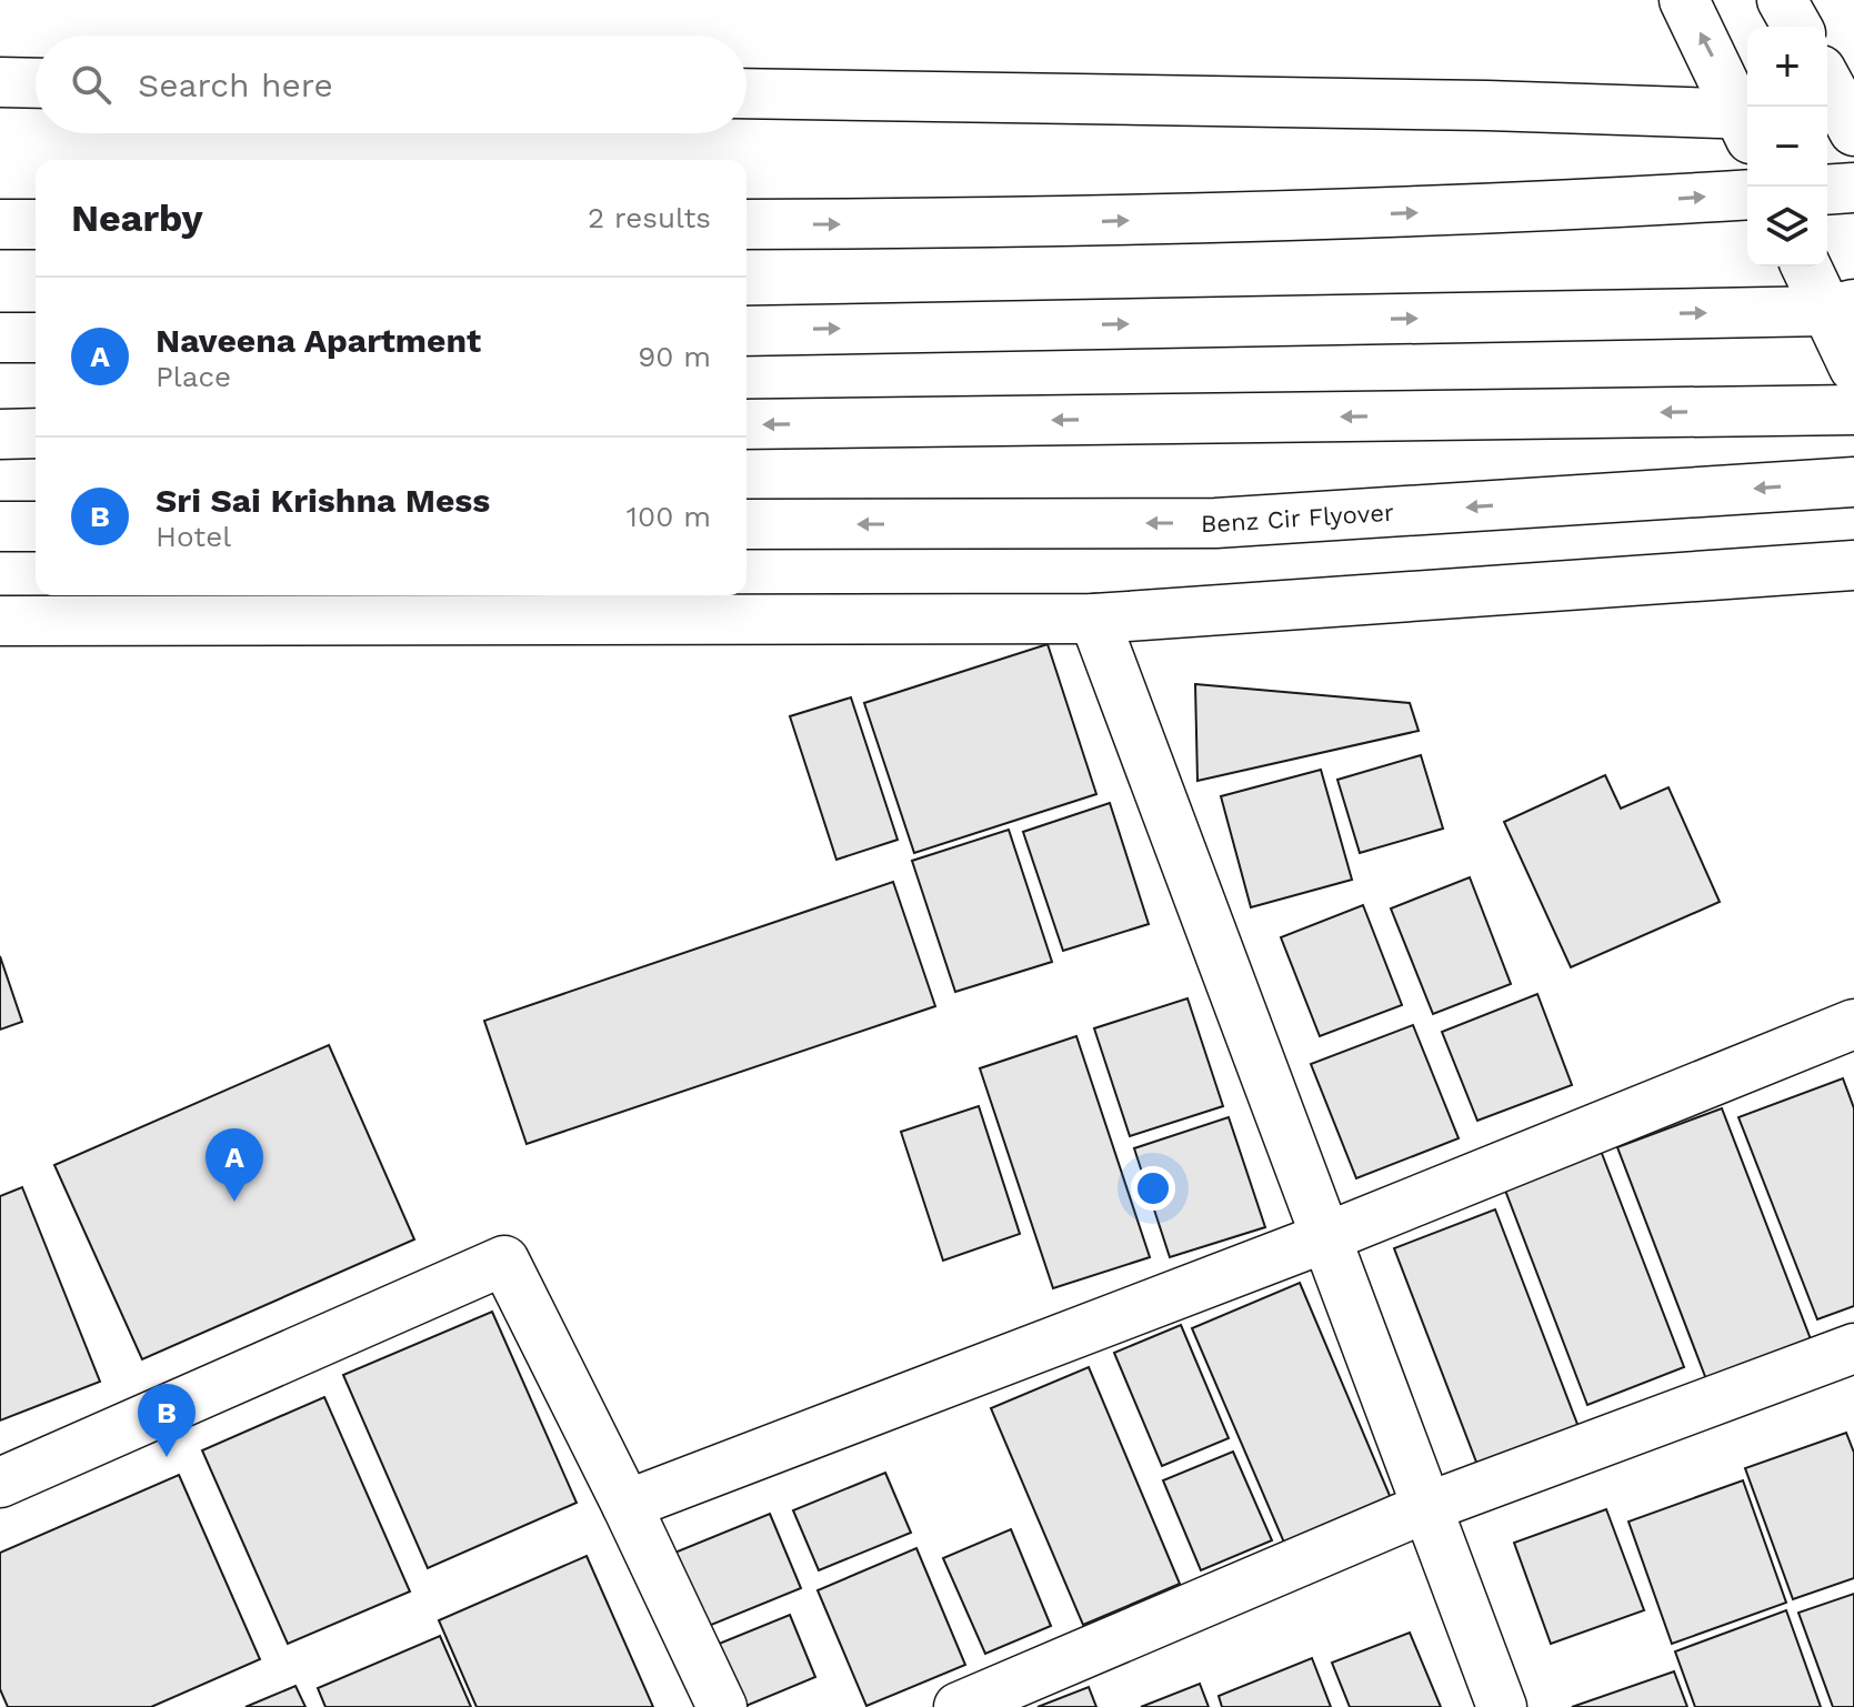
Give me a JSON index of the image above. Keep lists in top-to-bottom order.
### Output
{
  "streets": {
    "street": ["Benz Cir Flyover"]
  },
  "page": {
    "map_buttons": ["+", "−"],
    "search": "Search here",
    "heading": ["Nearby", "2 results"],
    "list": [
      {
        "mark": "A",
        "name": "Naveena Apartment",
        "note": "Place",
        "value": "90 m"
      },
      {
        "mark": "B",
        "name": "Sri Sai Krishna Mess",
        "note": "Hotel",
        "value": "100 m"
      }
    ],
    "pins": ["A", "B"]
  }
}
